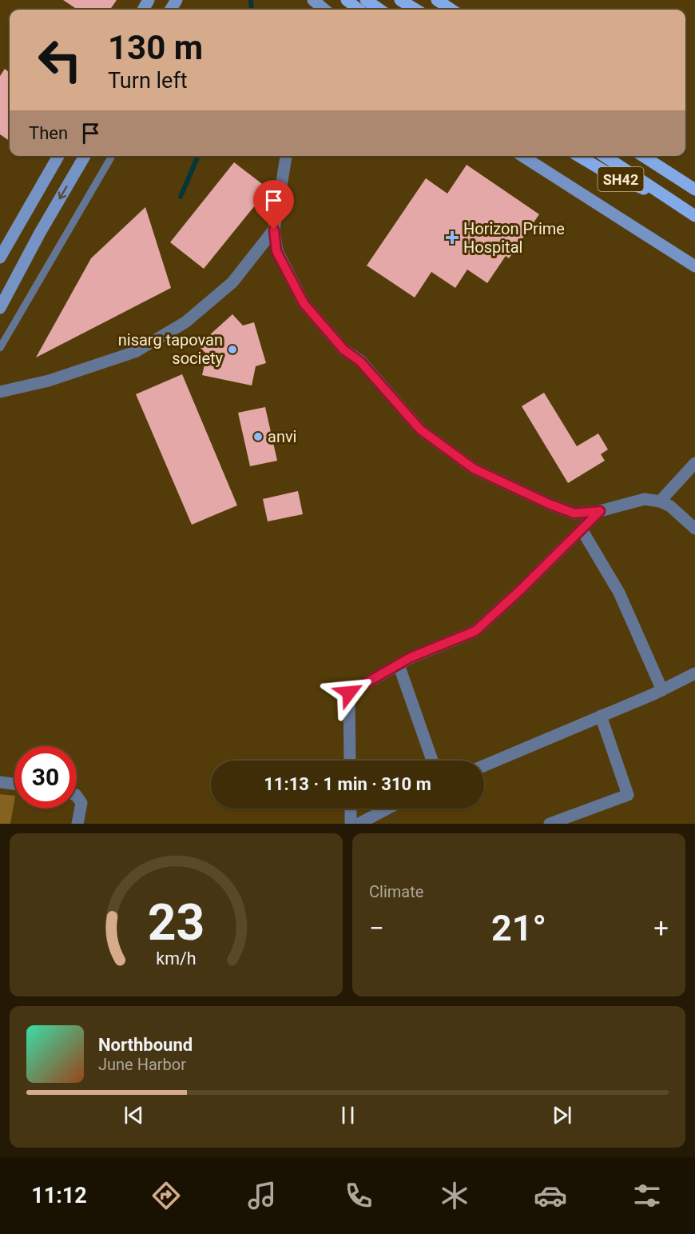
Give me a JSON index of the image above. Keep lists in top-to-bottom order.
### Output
{
  "streets": {
    "main road": ["SH42"]
  },
  "places": {
    "health": ["Horizon Prime Hospital"],
    "other": ["nisarg tapovan society", "anvi"]
  },
  "page": {
    "turn": ["130 m", "Turn left"],
    "then": "Then",
    "limit": "30",
    "trip": "11:13 · 1 min · 310 m",
    "tile": "Climate",
    "heat": ["−", "21°", "+"],
    "song": ["Northbound", "June Harbor"],
    "tabs": "11:12",
    "gauge": ["23", "km/h"]
  }
}
